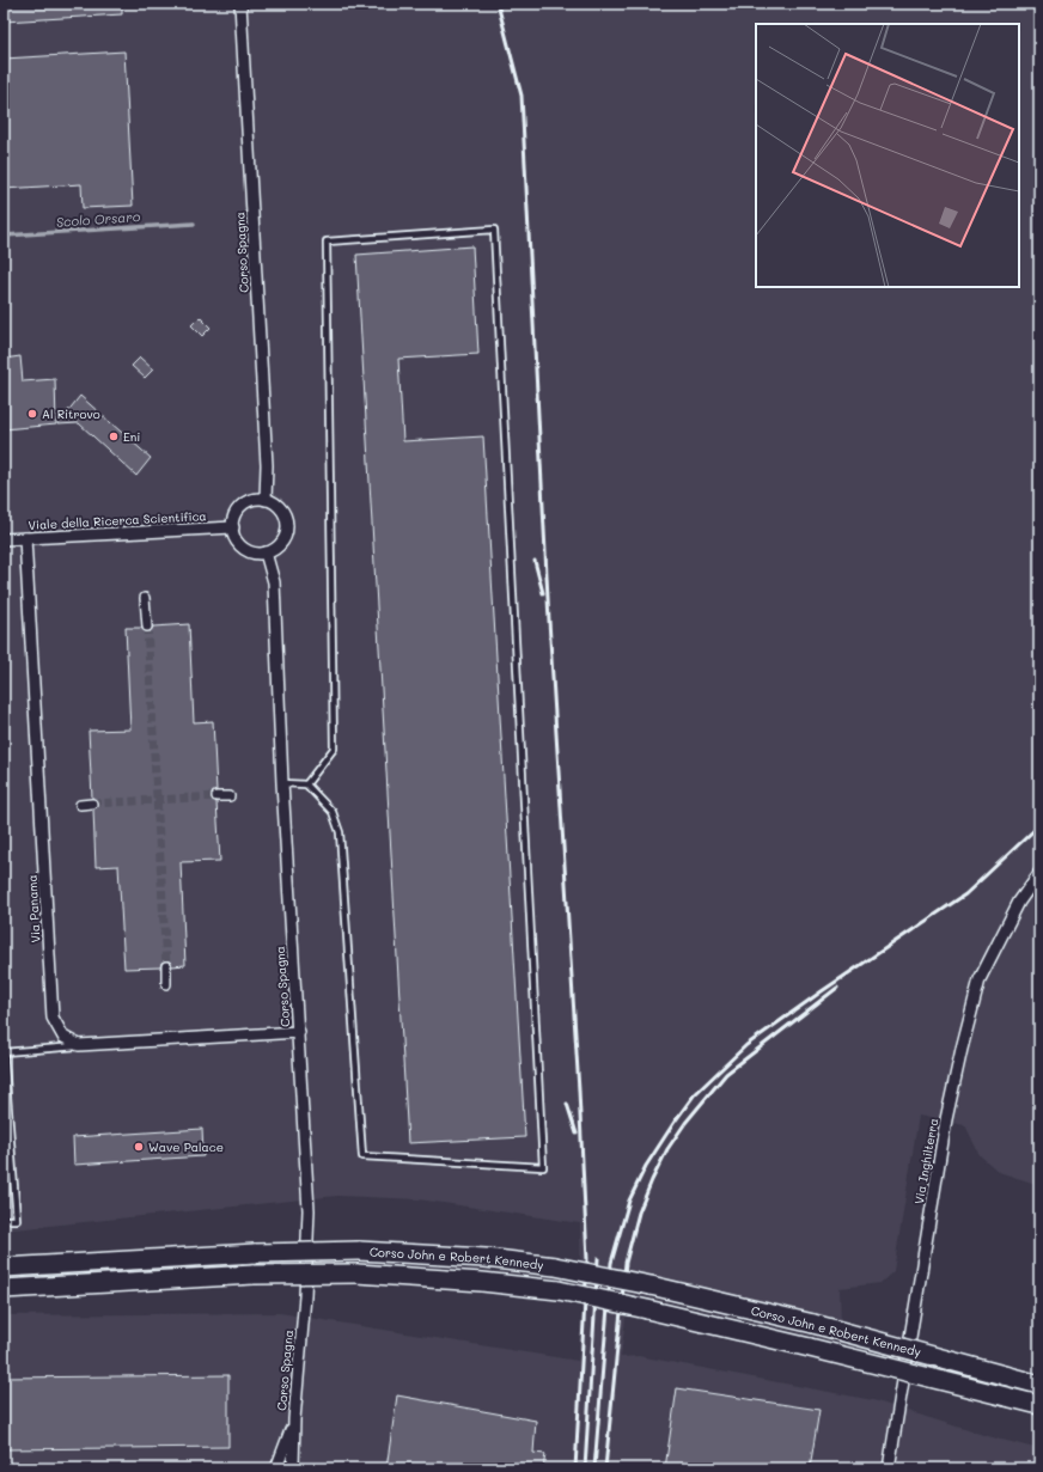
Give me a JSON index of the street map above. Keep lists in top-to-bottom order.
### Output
{
  "streets": {
    "highway": ["Corso John e Robert Kennedy"],
    "street": [
      "Corso Spagna",
      "Viale della Ricerca Scientifica",
      "Via Panama",
      "Via Inghilterra"
    ]
  },
  "crossings": [
    ["Corso Spagna", "Viale della Ricerca Scientifica"],
    ["Viale della Ricerca Scientifica", "Via Panama"]
  ],
  "water": ["Scolo Orsaro"],
  "places": ["Al Ritrovo", "Eni", "Wave Palace"]
}
